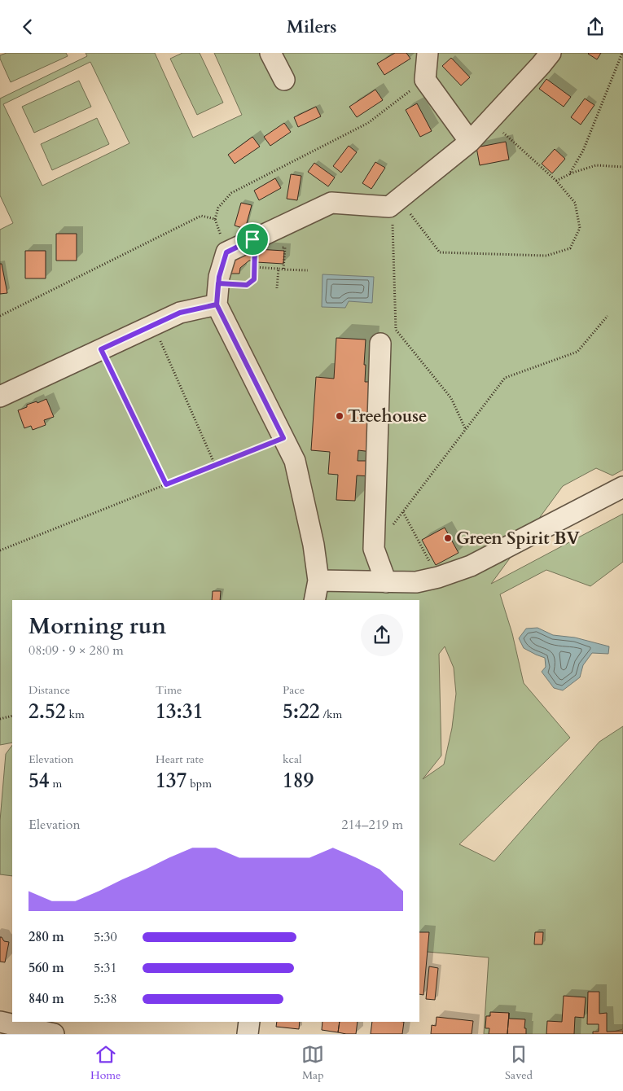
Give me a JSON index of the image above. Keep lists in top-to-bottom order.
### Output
{
  "places": ["Treehouse", "Green Spirit BV"],
  "page": {
    "header": "Milers",
    "heading": ["Morning run", "08:09 · 9 × 280 m"],
    "stats": [
      ["Distance", "2.52 km"],
      ["Time", "13:31"],
      ["Pace", "5:22 /km"],
      ["Elevation", "54 m"],
      ["Heart rate", "137 bpm"],
      ["kcal", "189"]
    ],
    "chart": ["Elevation", "214–219 m"],
    "list": [
      {
        "name": "280 m",
        "note": "5:30"
      },
      {
        "name": "560 m",
        "note": "5:31"
      },
      {
        "name": "840 m",
        "note": "5:38"
      }
    ],
    "tabs": ["Home", "Map", "Saved"]
  }
}
